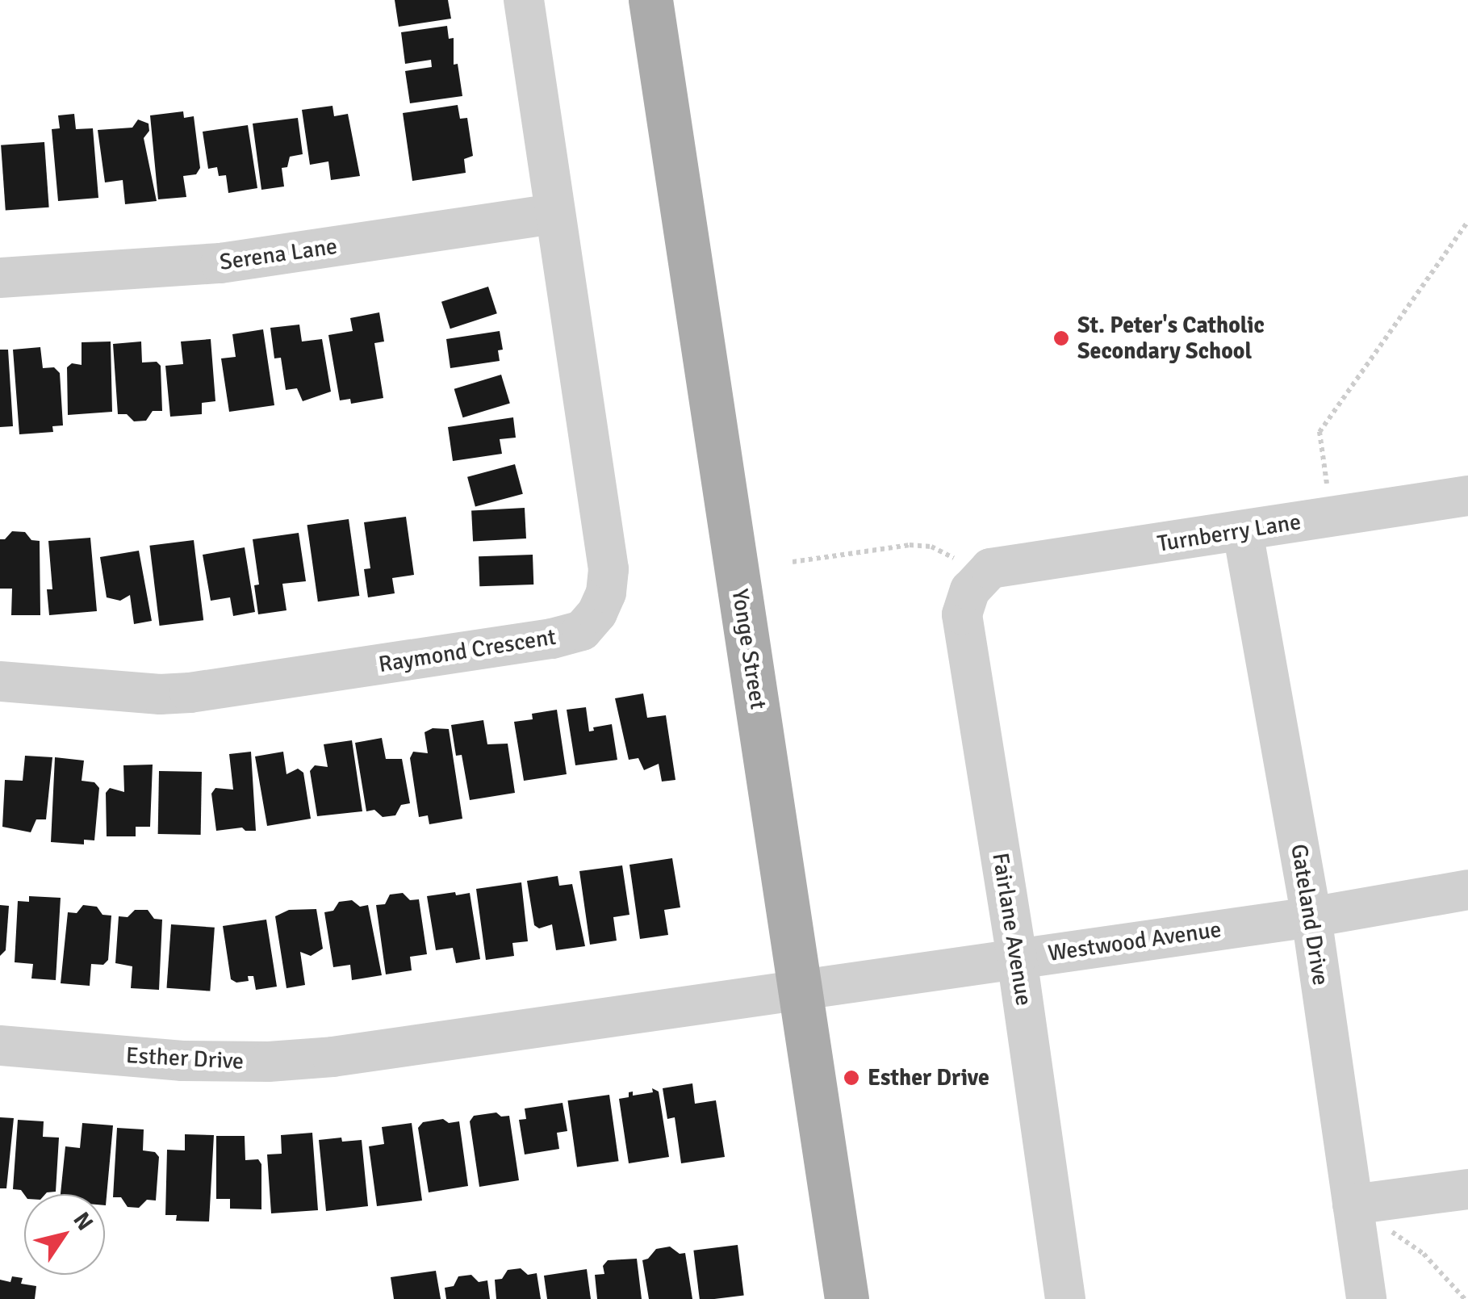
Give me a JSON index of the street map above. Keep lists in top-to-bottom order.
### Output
{
  "streets": {
    "main road": ["Yonge Street"],
    "street": [
      "Serena Lane",
      "Turnberry Lane",
      "Raymond Crescent",
      "Gateland Drive",
      "Fairlane Avenue",
      "Westwood Avenue",
      "Esther Drive"
    ]
  },
  "crossings": [
    ["Serena Lane", "Raymond Crescent"],
    ["Turnberry Lane", "Gateland Drive"],
    ["Turnberry Lane", "Fairlane Avenue"],
    ["Yonge Street", "Westwood Avenue"],
    ["Yonge Street", "Esther Drive"],
    ["Gateland Drive", "Westwood Avenue"],
    ["Fairlane Avenue", "Westwood Avenue"],
    ["Westwood Avenue", "Esther Drive"]
  ],
  "places": ["St. Peter's Catholic Secondary School", "Esther Drive"],
  "north": "top right"
}
